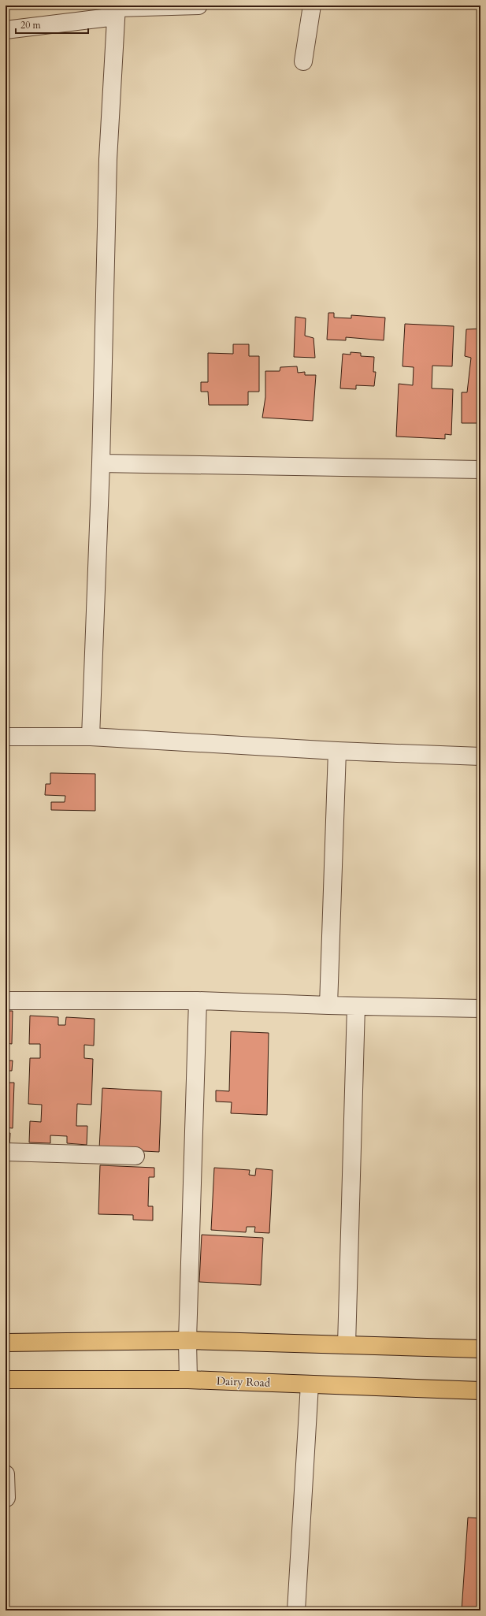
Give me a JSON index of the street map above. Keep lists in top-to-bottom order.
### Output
{
  "streets": {
    "main road": ["Dairy Road"]
  },
  "scale_bar": "20 m"
}
